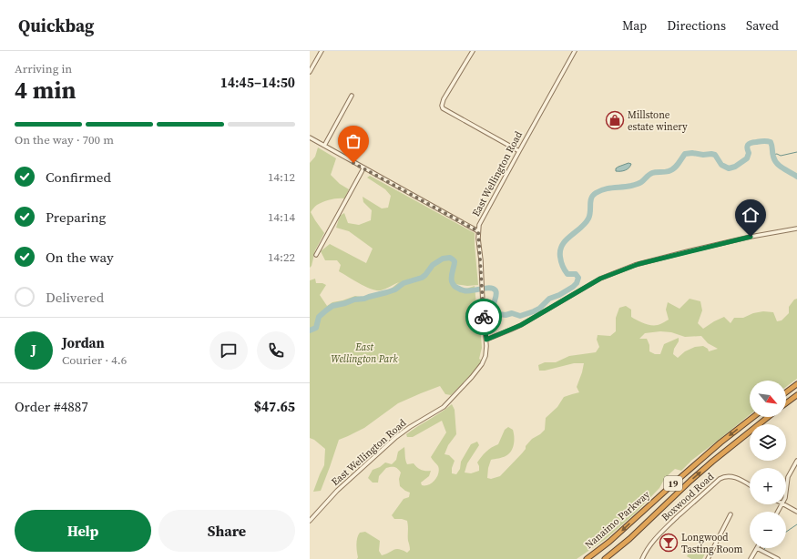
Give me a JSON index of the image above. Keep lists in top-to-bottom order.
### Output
{
  "streets": {
    "highway": ["19", "Nanaimo Parkway"],
    "street": ["East Wellington Road", "Boxwood Road"]
  },
  "parks": ["East Wellington Park"],
  "places": {
    "shop": ["Millstone estate winery"],
    "bar": ["Longwood Tasting Room"]
  },
  "north": "bottom right",
  "page": {
    "header": "Quickbag",
    "nav": ["Map", "Directions", "Saved"],
    "heading": ["4 min", "Arriving in", "14:45–14:50"],
    "panel": [
      "Jordan",
      "Courier · 4.6",
      "Order #4887",
      "$47.65"
    ],
    "bar": "On the way · 700 m",
    "list": [
      ["Confirmed", "14:12"],
      ["Preparing", "14:14"],
      ["On the way", "14:22"],
      "Delivered"
    ],
    "round": "J",
    "map_buttons": ["+", "−"],
    "buttons": ["Help", "Share"]
  }
}
